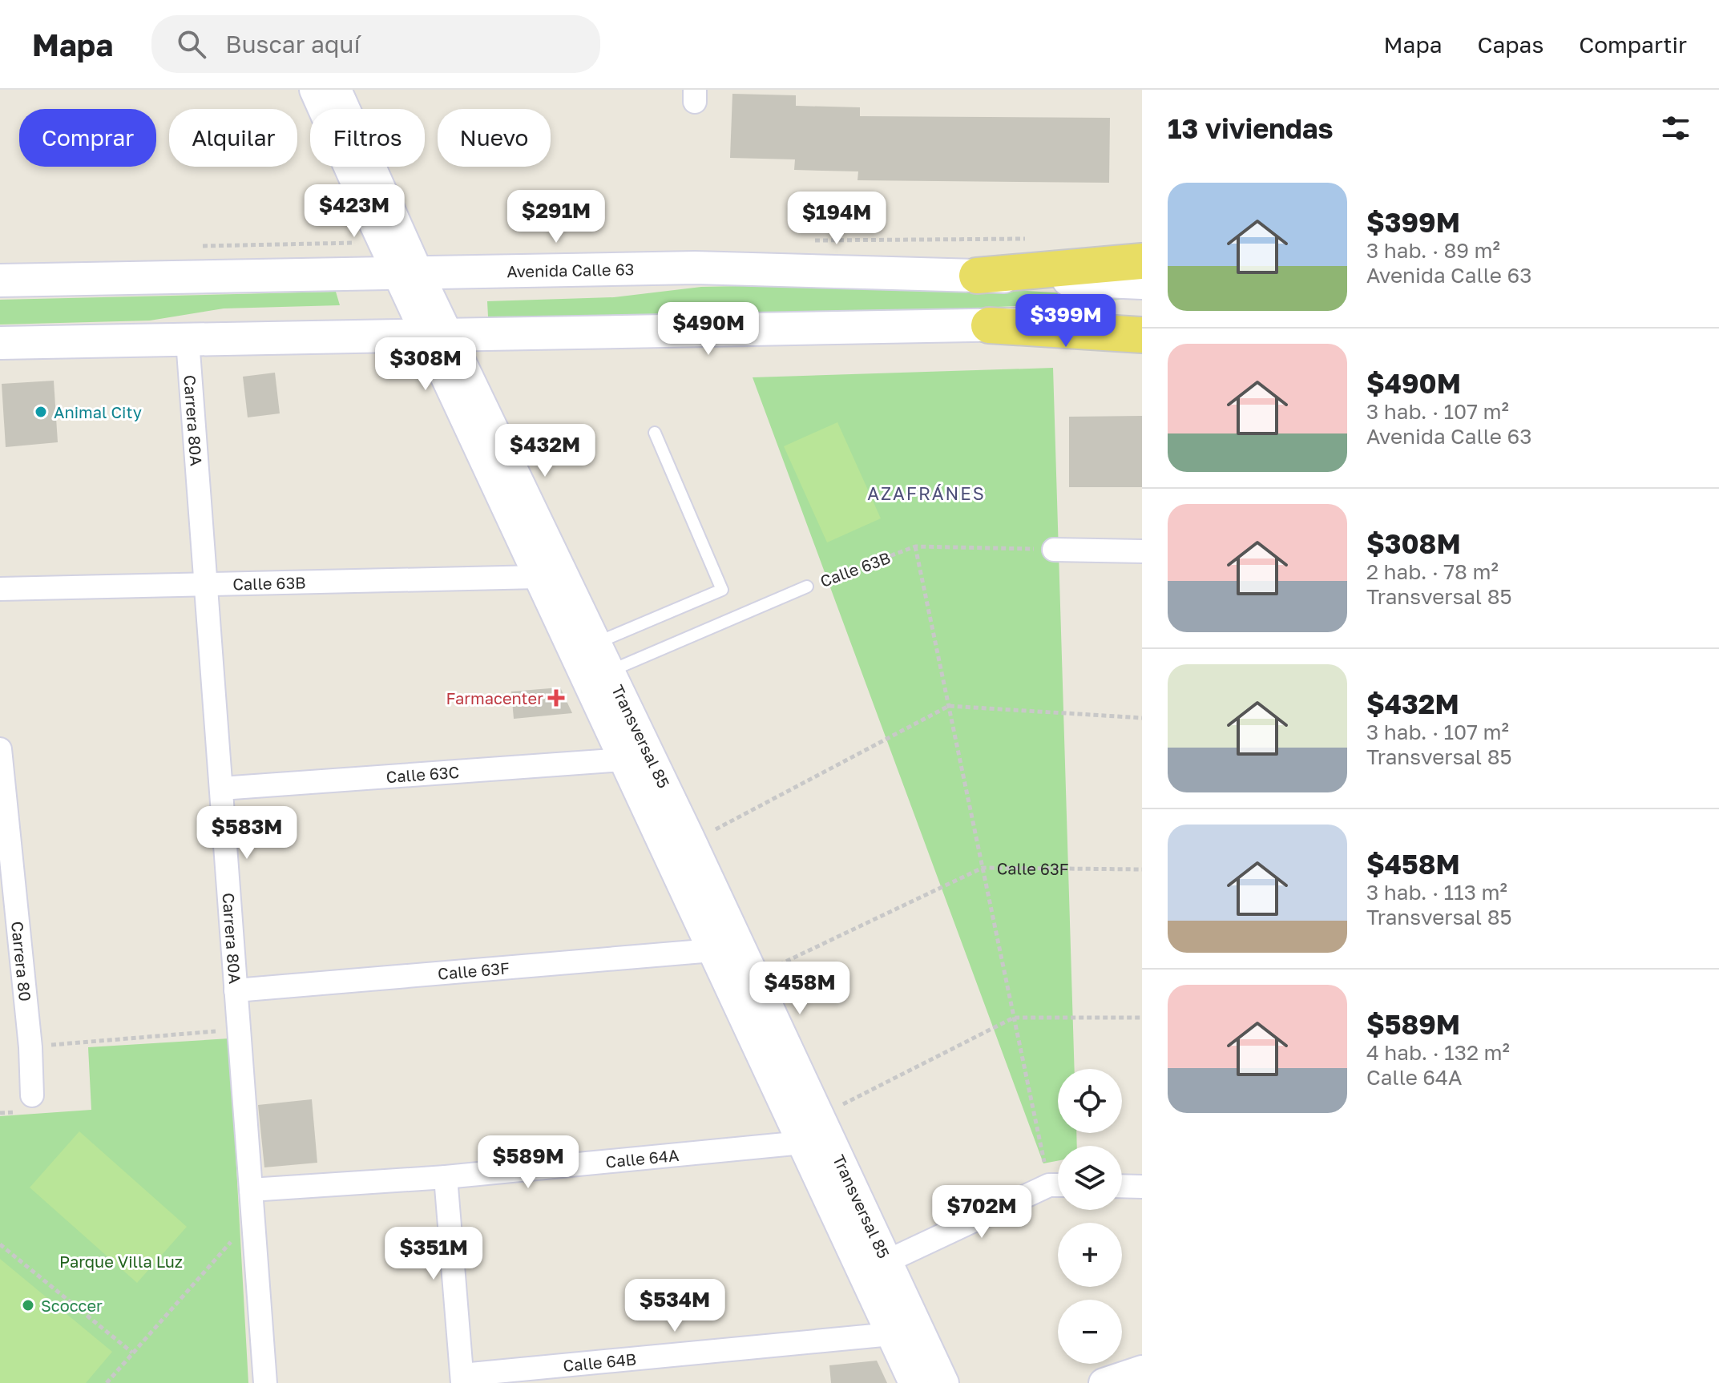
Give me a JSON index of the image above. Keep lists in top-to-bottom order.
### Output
{
  "streets": {
    "main road": ["Avenida Calle 63"],
    "street": [
      "Carrera 80A",
      "Calle 63B",
      "Transversal 85",
      "Calle 63C",
      "Calle 63F",
      "Carrera 80",
      "Calle 64A",
      "Calle 64B"
    ]
  },
  "crossings": [
    ["Avenida Calle 63", "Transversal 85"],
    ["Carrera 80A", "Calle 63B"],
    ["Carrera 80A", "Calle 63C"],
    ["Carrera 80A", "Calle 63F"],
    ["Carrera 80A", "Calle 64A"],
    ["Calle 63B", "Transversal 85"],
    ["Transversal 85", "Calle 63C"],
    ["Transversal 85", "Calle 63F"],
    ["Transversal 85", "Calle 64A"],
    ["Transversal 85", "Calle 64B"]
  ],
  "districts": ["AZAFRÁNES"],
  "parks": ["Parque Villa Luz"],
  "places": {
    "other": ["Animal City", "Scoccer"],
    "health": ["Farmacenter"]
  },
  "page": {
    "header": "Mapa",
    "search": "Buscar aquí",
    "nav": ["Mapa", "Capas", "Compartir"],
    "heading": "13 viviendas",
    "chip": [
      "Comprar",
      "Alquilar",
      "Filtros",
      "Nuevo"
    ],
    "list": [
      {
        "name": "$399M",
        "note": "3 hab. · 89 m² · Avenida Calle 63"
      },
      {
        "name": "$490M",
        "note": "3 hab. · 107 m² · Avenida Calle 63"
      },
      {
        "name": "$308M",
        "note": "2 hab. · 78 m² · Transversal 85"
      },
      {
        "name": "$432M",
        "note": "3 hab. · 107 m² · Transversal 85"
      },
      {
        "name": "$458M",
        "note": "3 hab. · 113 m² · Transversal 85"
      },
      {
        "name": "$589M",
        "note": "4 hab. · 132 m² · Calle 64A"
      }
    ],
    "price": [
      "$423M",
      "$291M",
      "$194M",
      "$399M",
      "$490M",
      "$308M",
      "$432M",
      "$583M",
      "$458M",
      "$589M",
      "$702M",
      "$351M",
      "$534M"
    ],
    "map_buttons": ["+", "−"]
  }
}
